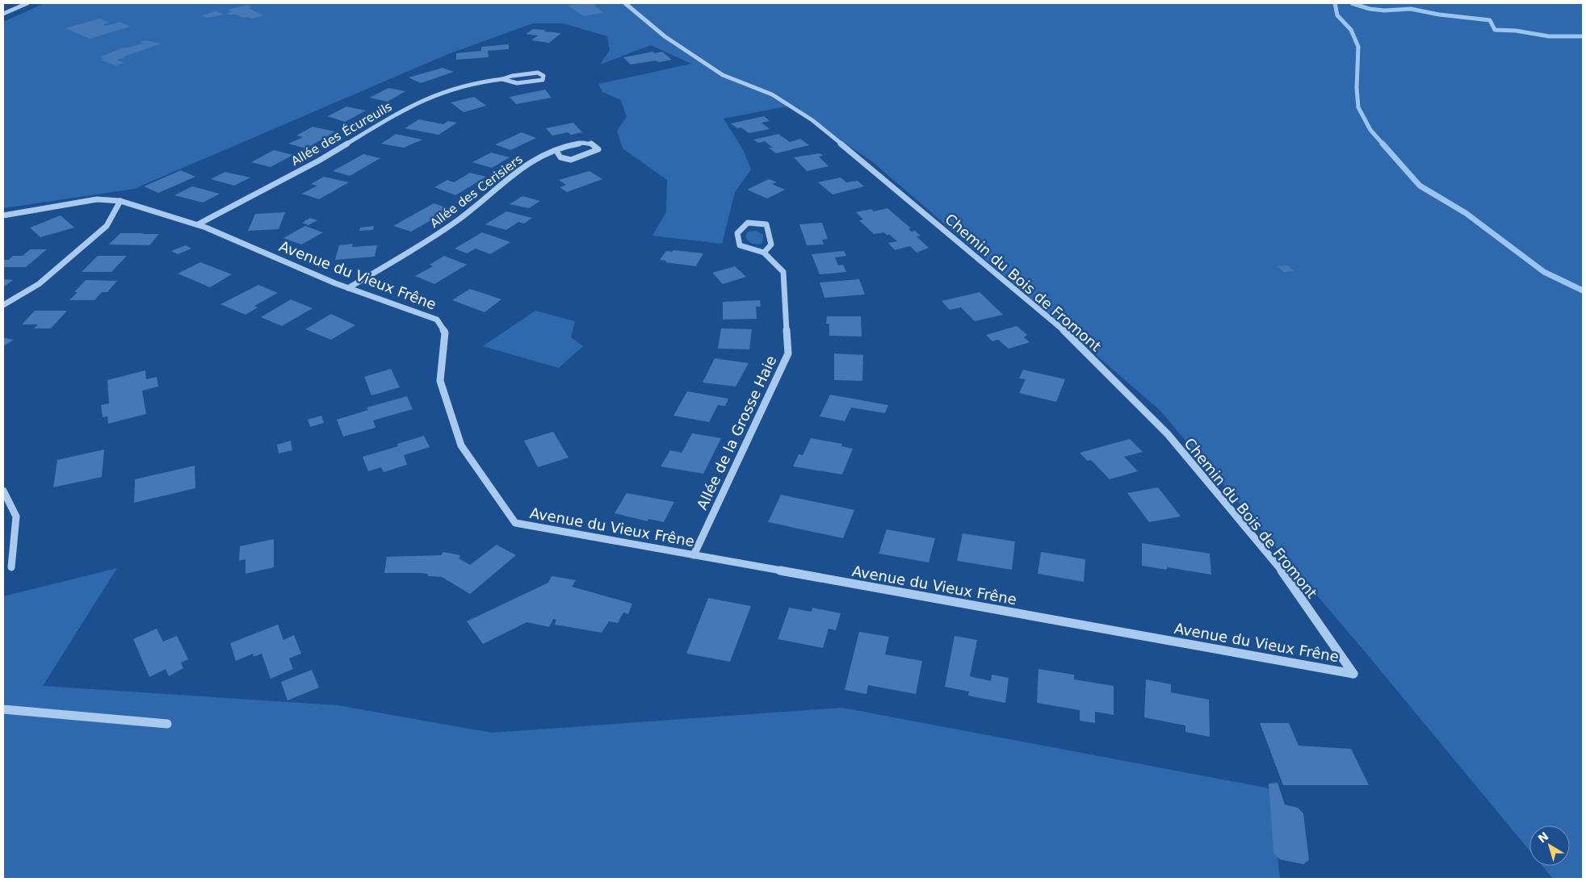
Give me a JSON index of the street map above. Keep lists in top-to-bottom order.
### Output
{
  "streets": {
    "street": [
      "Allée des Écureuils",
      "Allée des Cerisiers",
      "Avenue du Vieux Frêne",
      "Chemin du Bois de Fromont",
      "Allée de la Grosse Haie"
    ]
  },
  "crossings": [
    ["Allée des Écureuils", "Avenue du Vieux Frêne"],
    ["Allée des Cerisiers", "Avenue du Vieux Frêne"],
    ["Avenue du Vieux Frêne", "Chemin du Bois de Fromont"],
    ["Avenue du Vieux Frêne", "Allée de la Grosse Haie"]
  ],
  "north": "top left"
}
